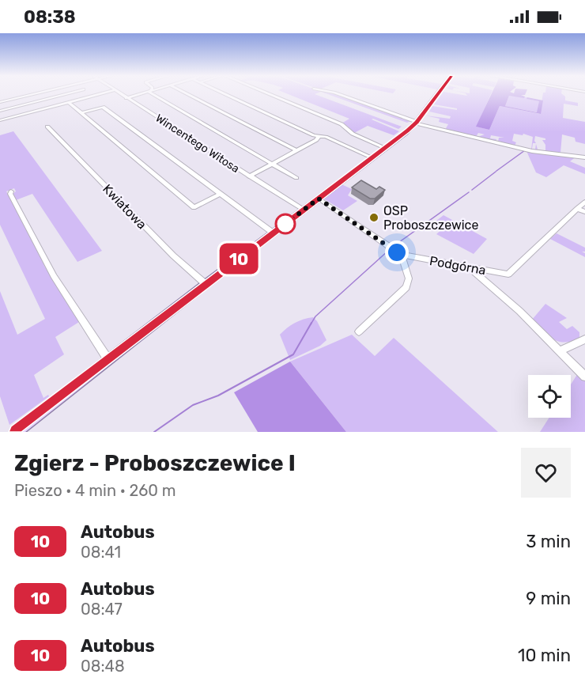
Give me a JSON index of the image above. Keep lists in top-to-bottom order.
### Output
{
  "streets": {
    "street": ["Wincentego Witosa", "Kwiatowa", "Podgórna"]
  },
  "places": ["OSP Proboszczewice"],
  "lines": ["bus line 10"],
  "page": {
    "status": "08:38",
    "on_map": "10",
    "heading": ["Zgierz - Proboszczewice I", "Pieszo · 4 min · 260 m"],
    "list": [
      {
        "mark": "10",
        "name": "Autobus",
        "note": "08:41",
        "value": "3 min"
      },
      {
        "mark": "10",
        "name": "Autobus",
        "note": "08:47",
        "value": "9 min"
      },
      {
        "mark": "10",
        "name": "Autobus",
        "note": "08:48",
        "value": "10 min"
      }
    ]
  }
}
